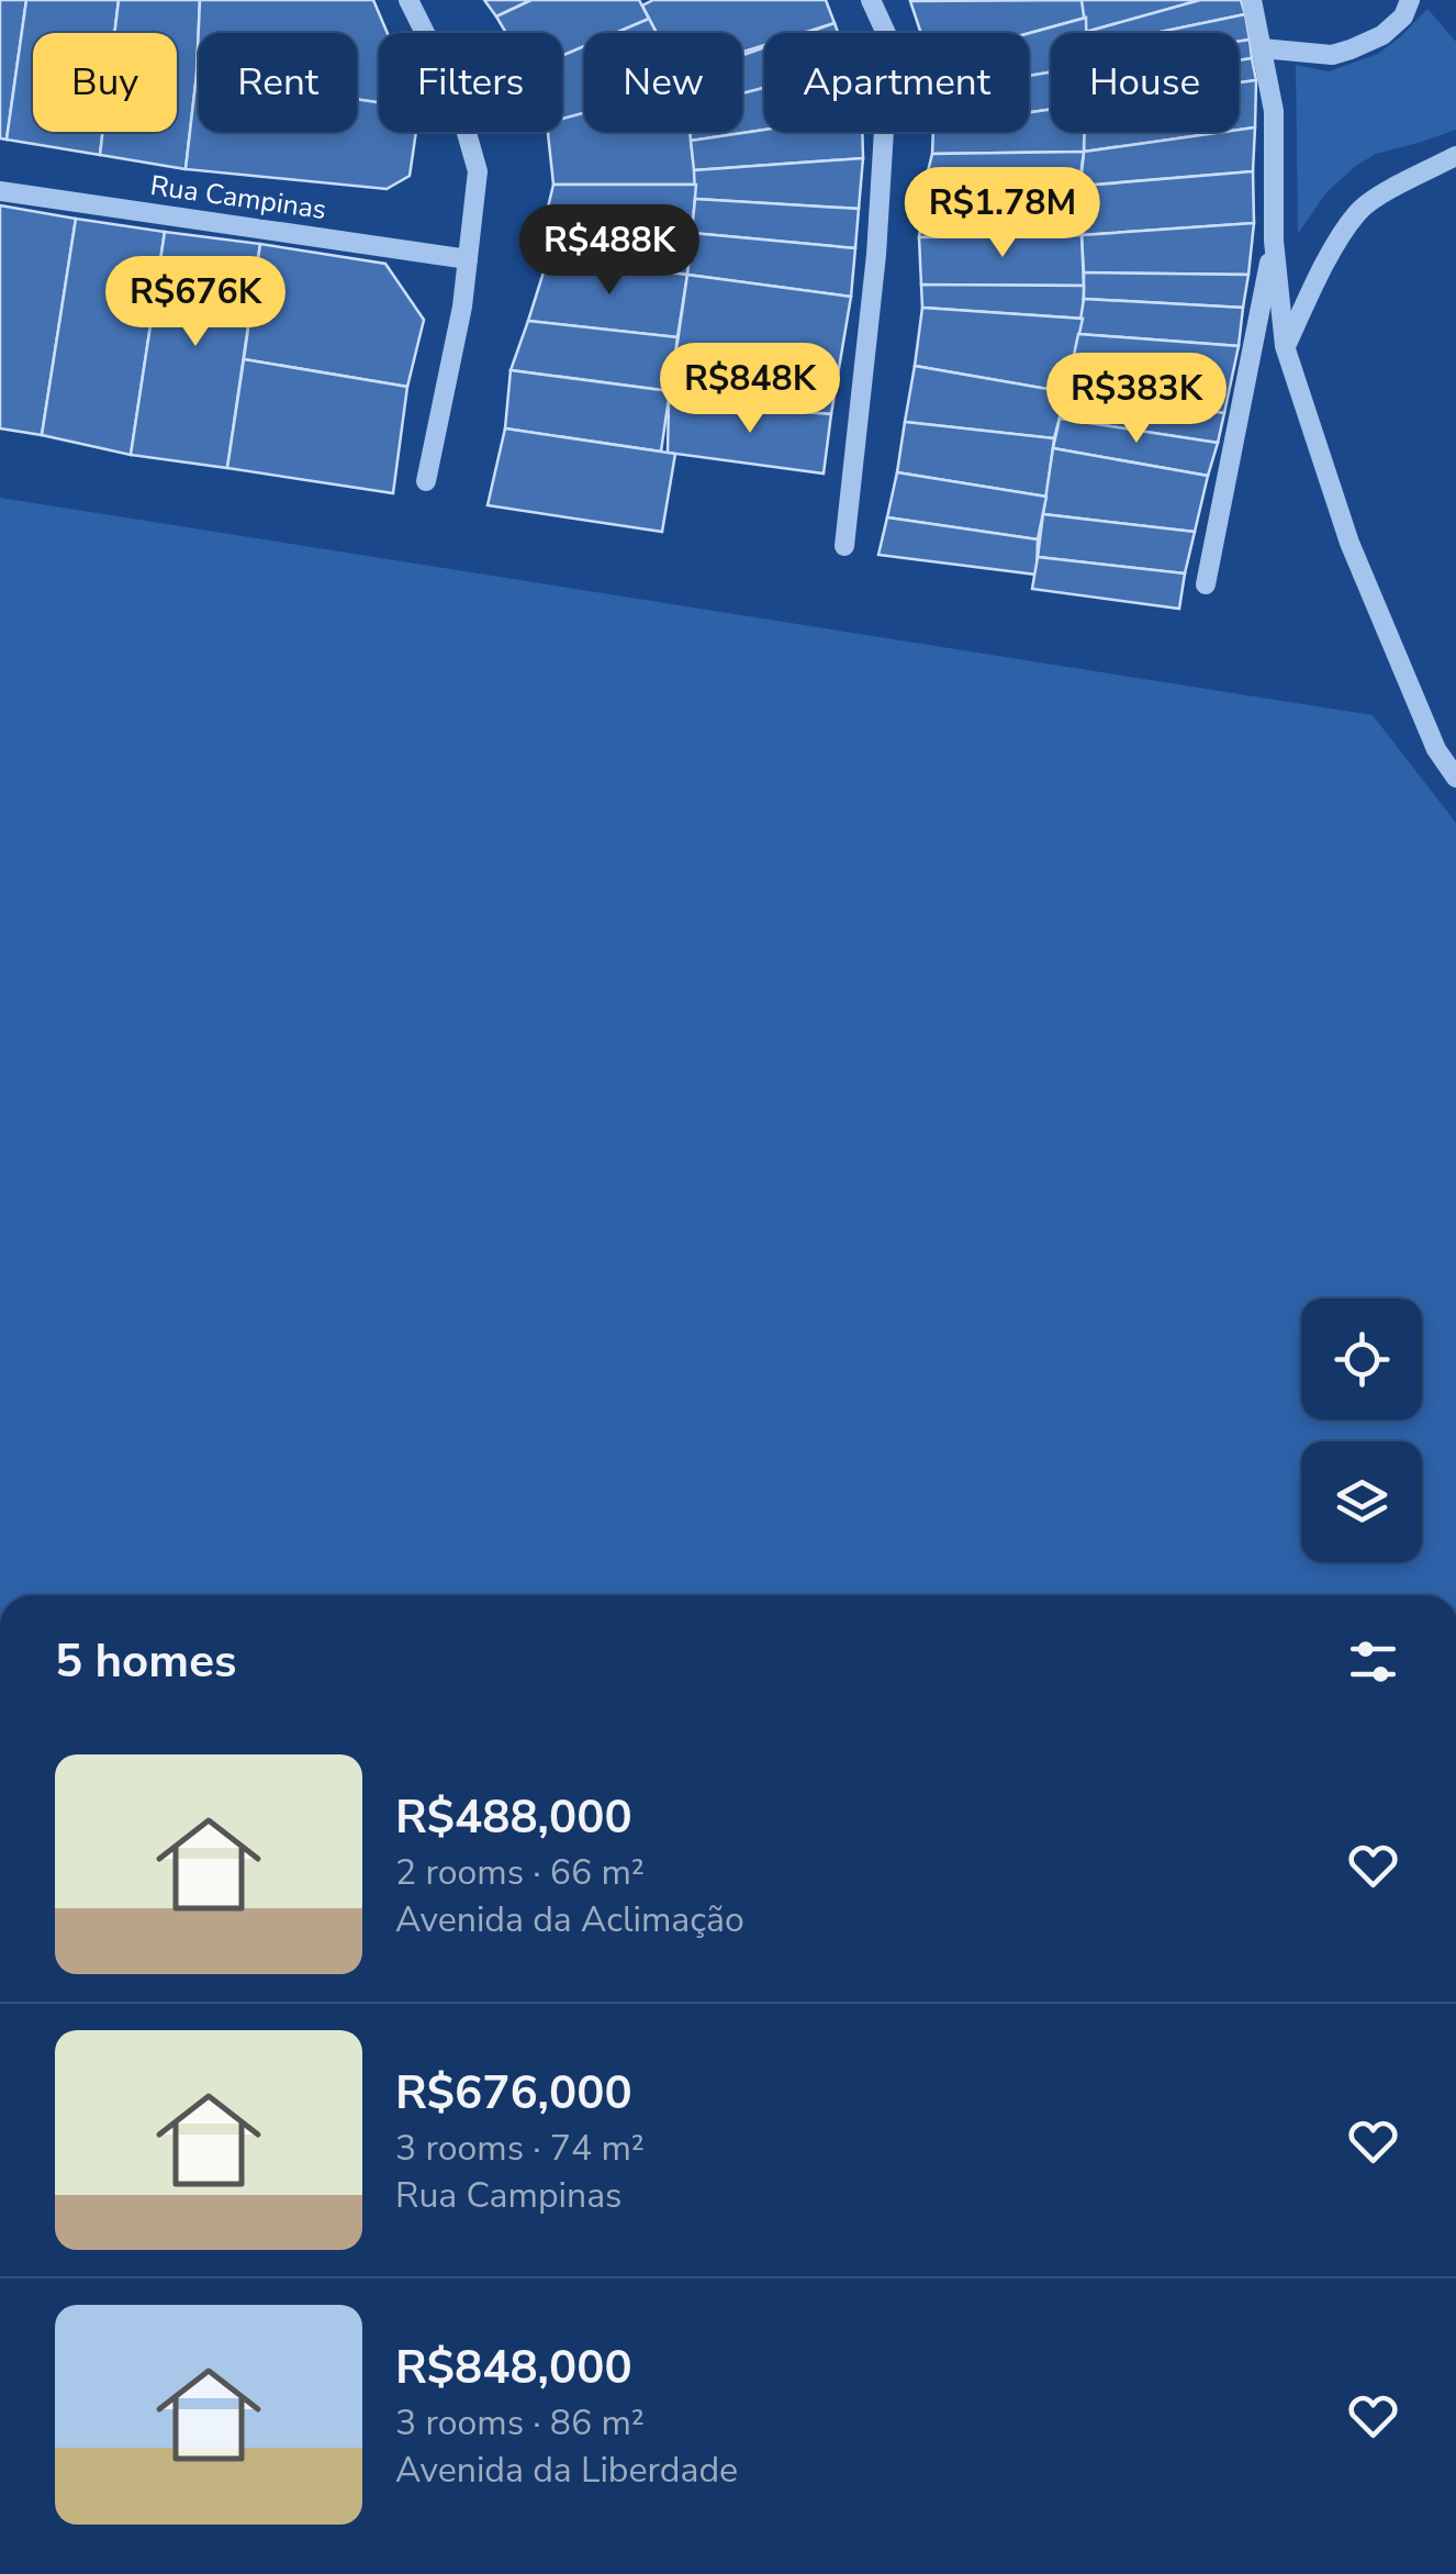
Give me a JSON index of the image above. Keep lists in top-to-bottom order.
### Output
{
  "streets": {
    "street": ["Rua Campinas"]
  },
  "page": {
    "chip": [
      "Buy",
      "Rent",
      "Filters",
      "New",
      "Apartment",
      "House"
    ],
    "price": [
      "R$1.78M",
      "R$488K",
      "R$676K",
      "R$848K",
      "R$383K"
    ],
    "heading": "5 homes",
    "list": [
      {
        "name": "R$488,000",
        "note": "2 rooms · 66 m² · Avenida da Aclimação"
      },
      {
        "name": "R$676,000",
        "note": "3 rooms · 74 m² · Rua Campinas"
      },
      {
        "name": "R$848,000",
        "note": "3 rooms · 86 m² · Avenida da Liberdade"
      }
    ]
  }
}
